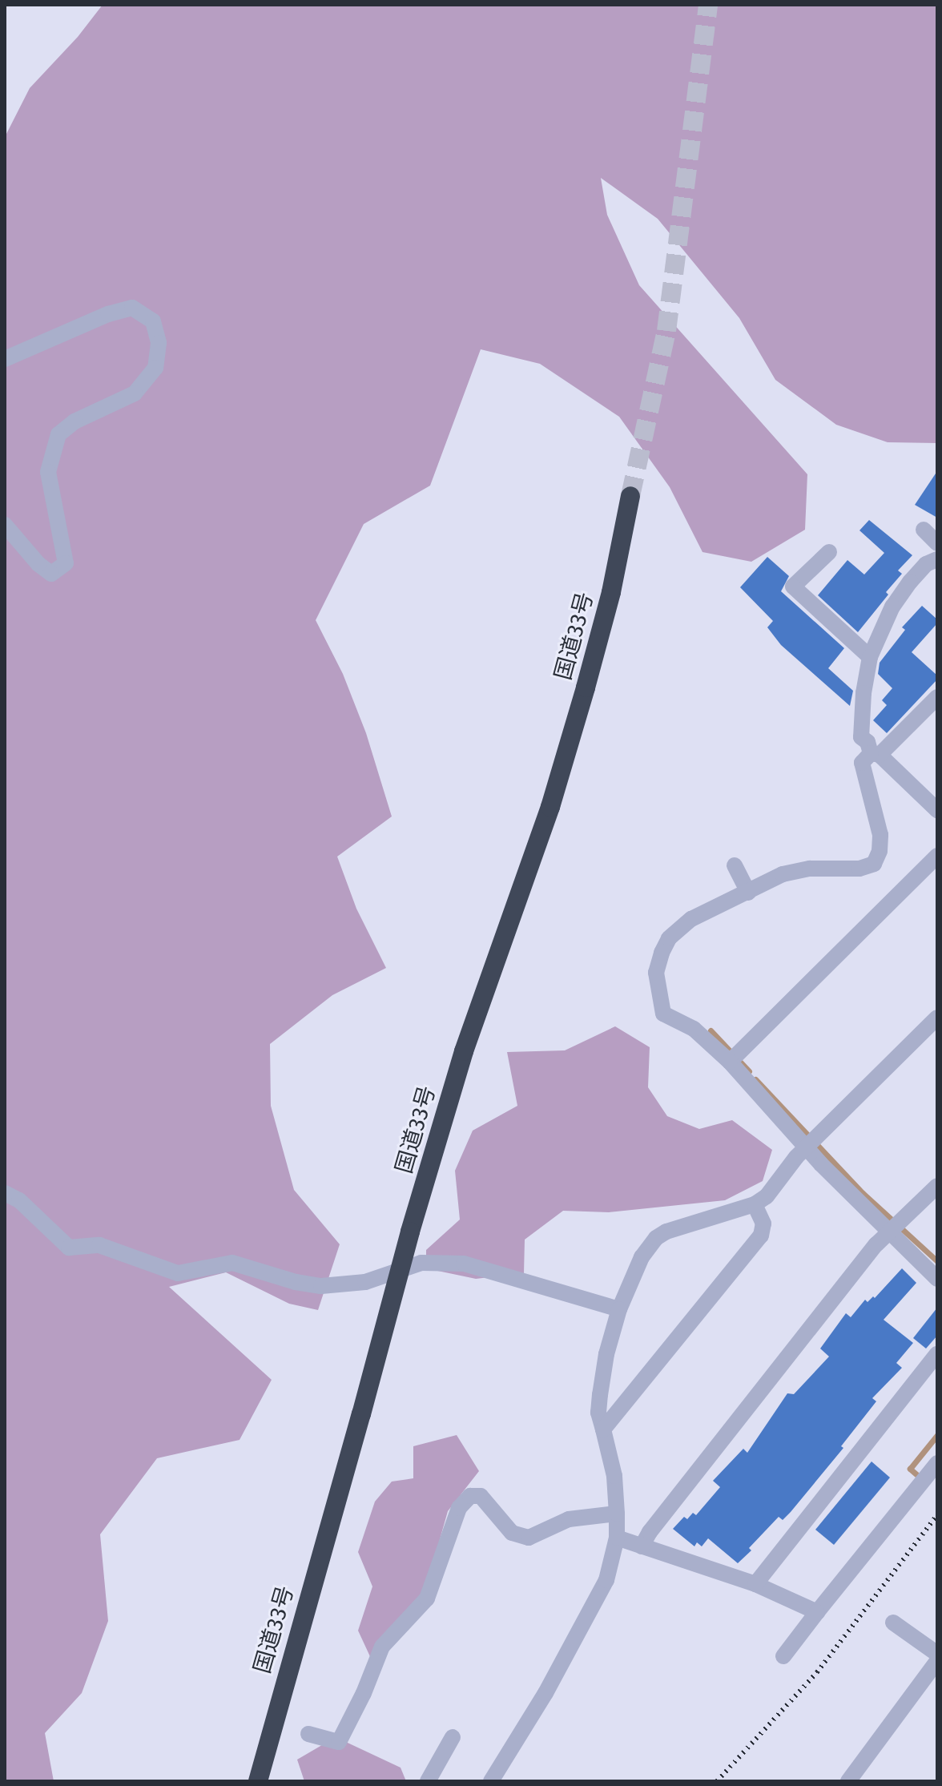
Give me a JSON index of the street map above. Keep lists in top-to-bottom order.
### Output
{
  "streets": {
    "highway": ["国道33号"]
  }
}
